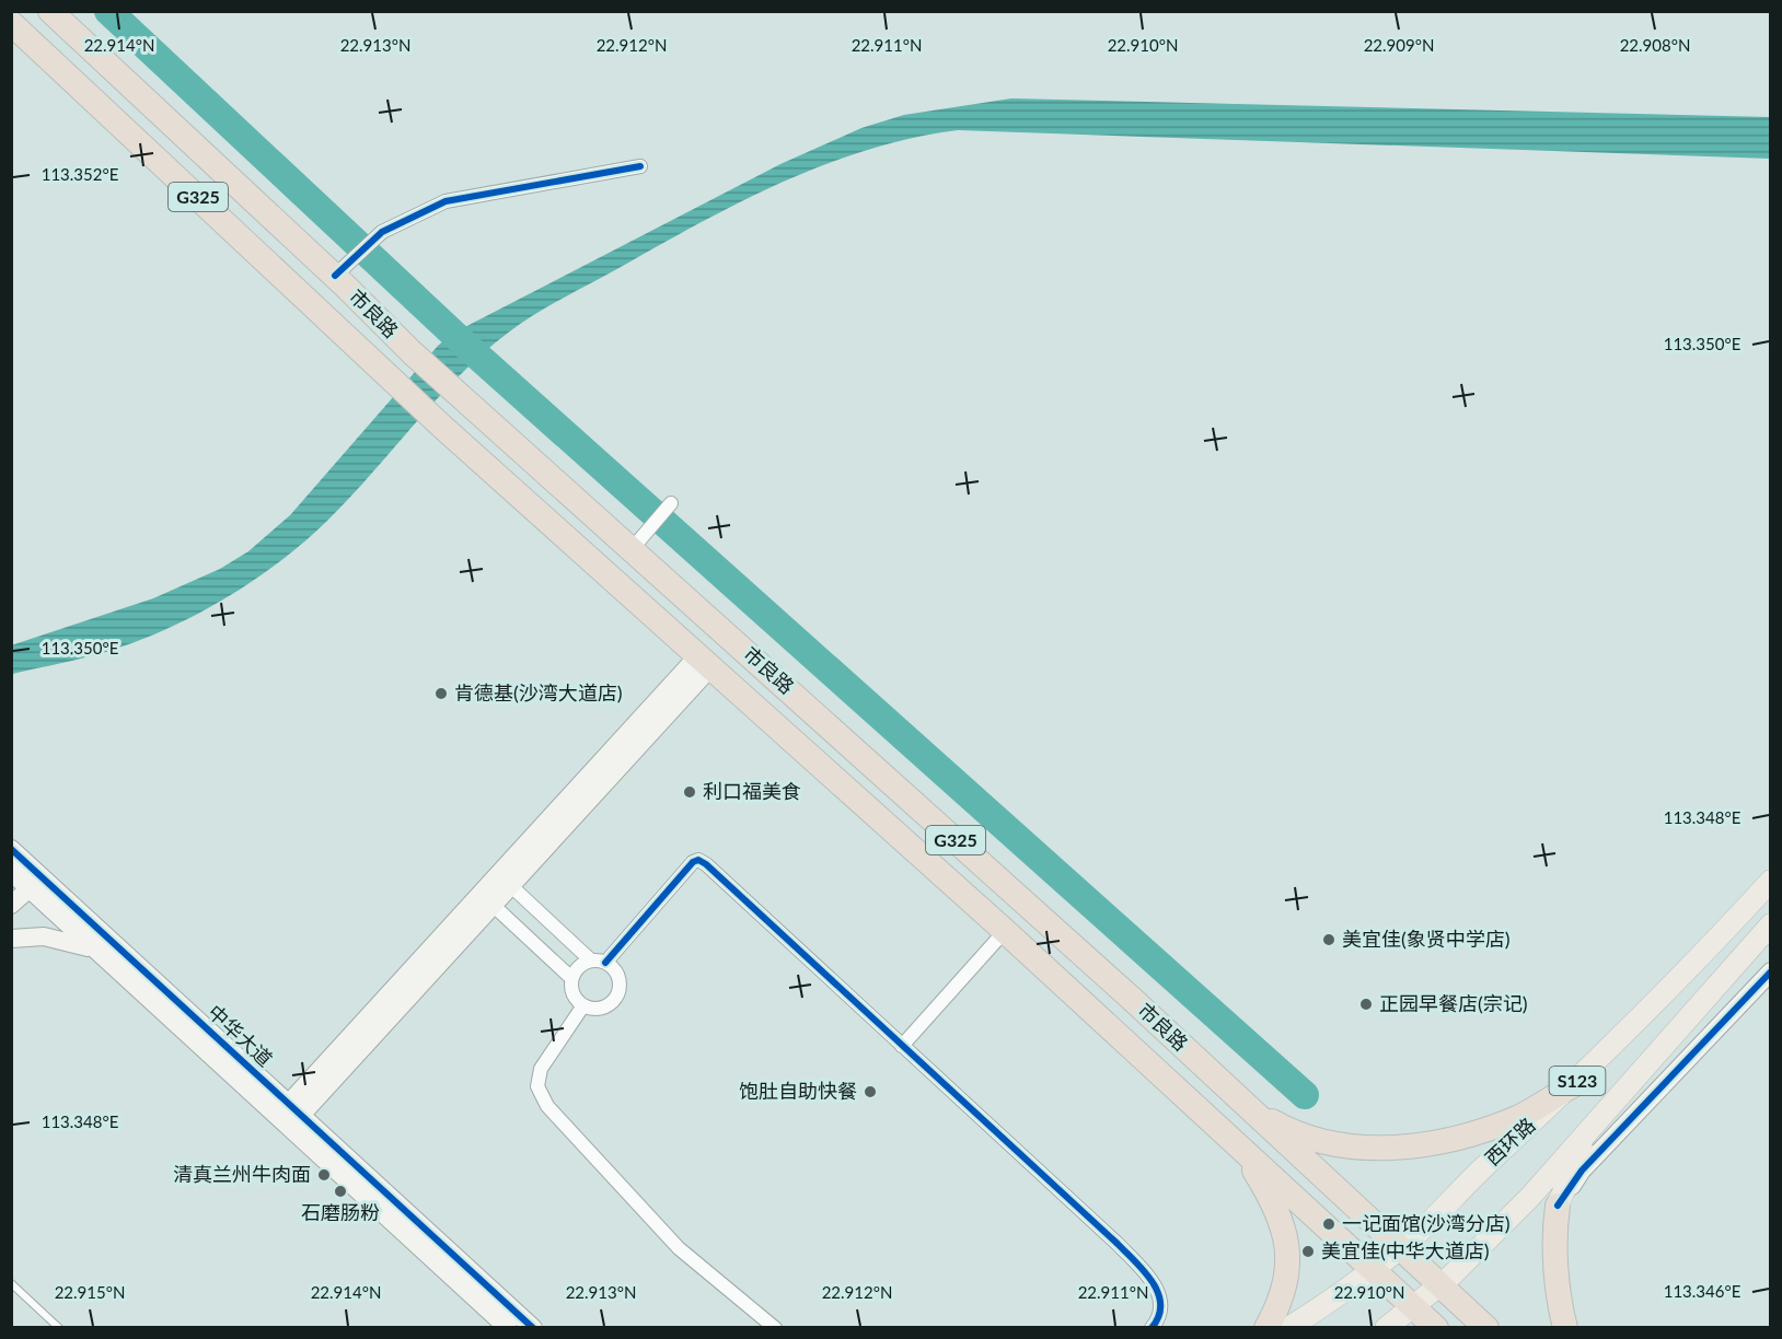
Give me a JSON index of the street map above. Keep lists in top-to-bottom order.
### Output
{
  "streets": {
    "highway": ["G325", "市良路"],
    "main road": ["S123", "西环路"],
    "street": ["中华大道"]
  },
  "crossings": [
    ["市良路", "S123"],
    ["市良路", "西环路"]
  ],
  "places": [
    "肯德基(沙湾大道店)",
    "利口福美食",
    "美宜佳(象贤中学店)",
    "正园早餐店(宗记)",
    "饱肚自助快餐",
    "清真兰州牛肉面",
    "石磨肠粉",
    "一记面馆(沙湾分店)",
    "美宜佳(中华大道店)"
  ],
  "coordinates": [
    "22.914°N",
    "22.913°N",
    "22.912°N",
    "22.911°N",
    "22.910°N",
    "22.909°N",
    "22.908°N",
    "113.352°E",
    "113.350°E",
    "113.348°E",
    "113.346°E",
    "22.915°N"
  ]
}
